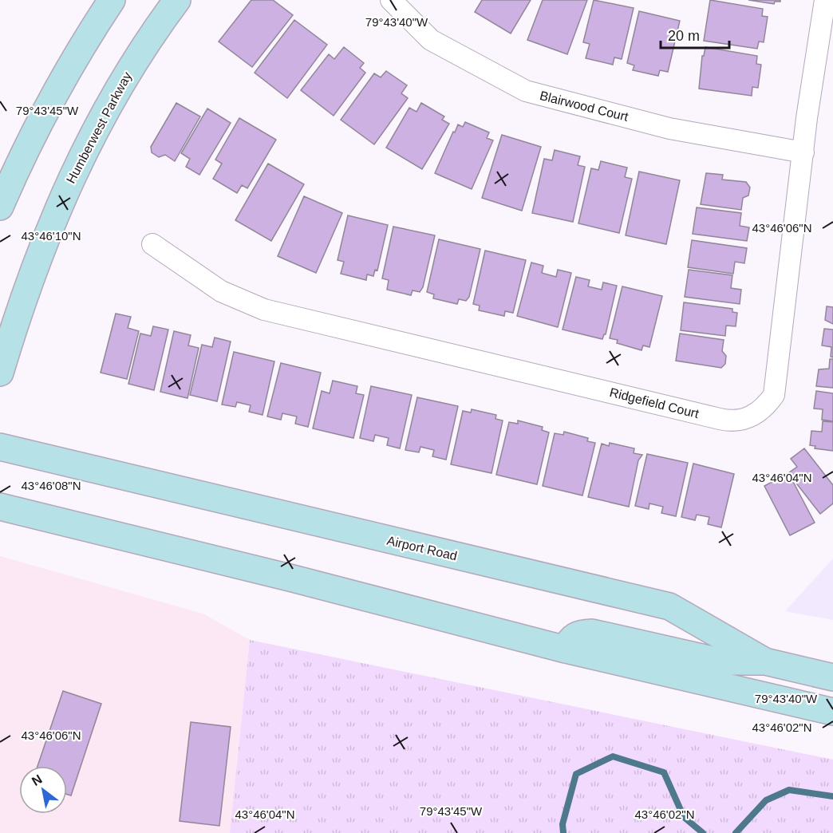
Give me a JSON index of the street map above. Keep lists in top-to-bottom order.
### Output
{
  "streets": {
    "main road": ["Humberwest Parkway", "Airport Road"],
    "street": ["Blairwood Court", "Ridgefield Court"]
  },
  "crossings": [
    ["Blairwood Court", "Ridgefield Court"]
  ],
  "scale_bar": "20 m",
  "north": "top left",
  "coordinates": [
    "79°43'40\"W",
    "79°43'45\"W",
    "43°46'06\"N",
    "43°46'10\"N",
    "43°46'04\"N",
    "43°46'08\"N",
    "43°46'02\"N"
  ]
}
